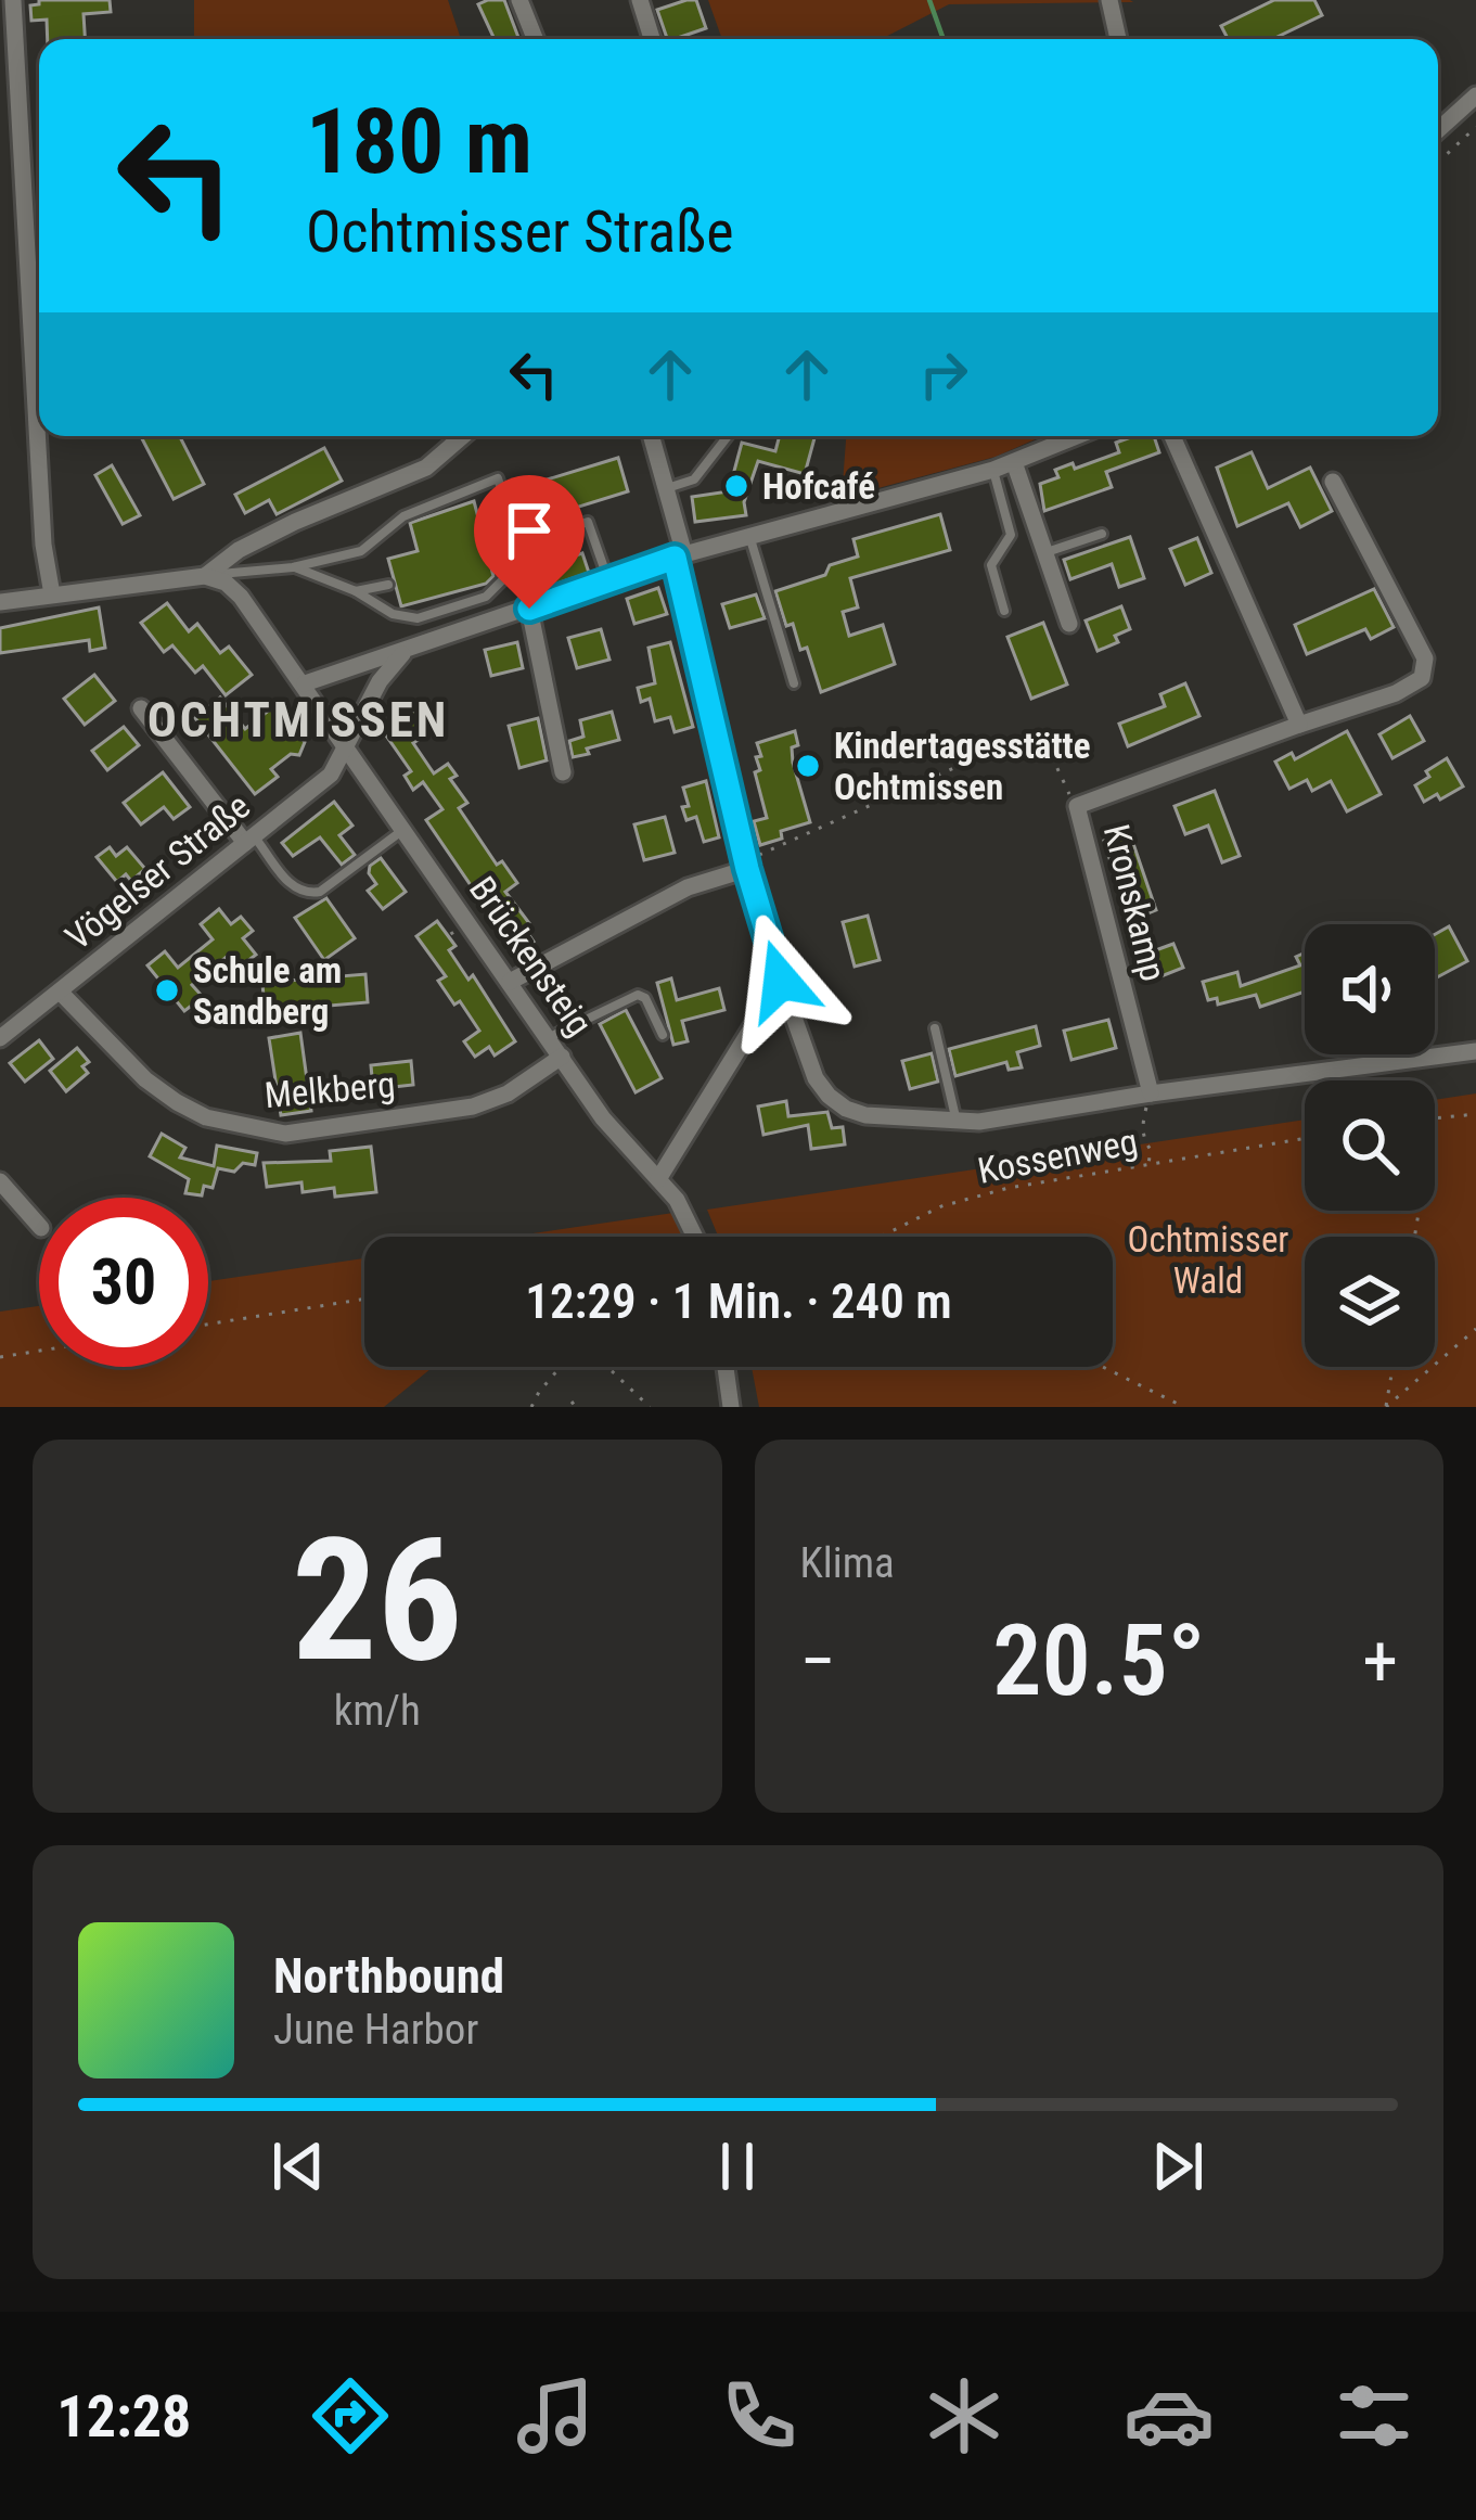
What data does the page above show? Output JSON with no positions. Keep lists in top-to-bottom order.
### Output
{
  "streets": {
    "street": [
      "Vögelser Straße",
      "Kronskamp",
      "Brückensteig",
      "Melkberg"
    ],
    "path": ["Kossenweg"]
  },
  "crossings": [
    ["Vögelser Straße", "Brückensteig"],
    ["Vögelser Straße", "Melkberg"],
    ["Brückensteig", "Melkberg"]
  ],
  "districts": ["OCHTMISSEN"],
  "parks": ["Ochtmisser Wald"],
  "places": ["Hofcafé", "Kindertagesstätte Ochtmissen", "Schule am Sandberg"],
  "page": {
    "turn": ["180 m", "Ochtmisser Straße"],
    "limit": "30",
    "trip": "12:29 · 1 Min. · 240 m",
    "tile": [
      ["26", "km/h"],
      "Klima"
    ],
    "heat": ["−", "20.5°", "+"],
    "song": ["Northbound", "June Harbor"],
    "tabs": "12:28"
  }
}
